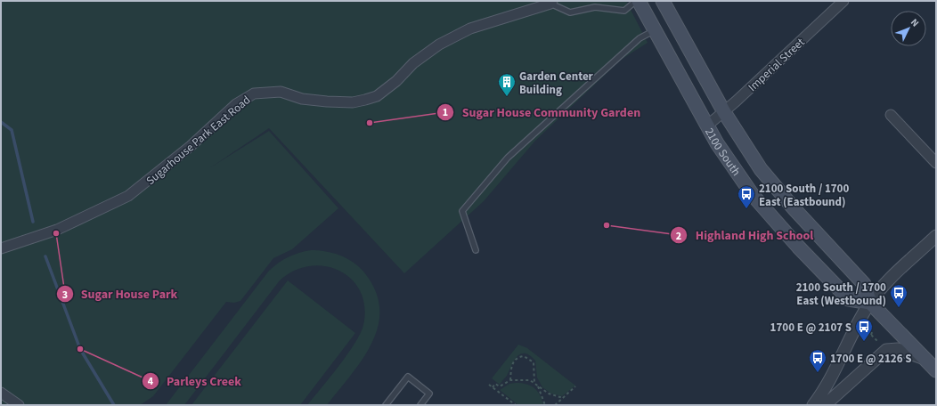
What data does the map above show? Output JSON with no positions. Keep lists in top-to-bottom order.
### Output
{
  "streets": {
    "main road": ["2100 South"],
    "street": ["Imperial Street", "Sugarhouse Park East Road"]
  },
  "crossings": [
    ["Imperial Street", "2100 South"]
  ],
  "places": {
    "building": ["Garden Center Building"],
    "other": [
      "Sugar House Community Garden",
      "Highland High School",
      "Sugar House Park",
      "Parleys Creek"
    ],
    "bus stop": [
      "2100 South / 1700 East (Eastbound)",
      "2100 South / 1700 East (Westbound)",
      "1700 E @ 2107 S",
      "1700 E @ 2126 S"
    ]
  },
  "north": "top right"
}
